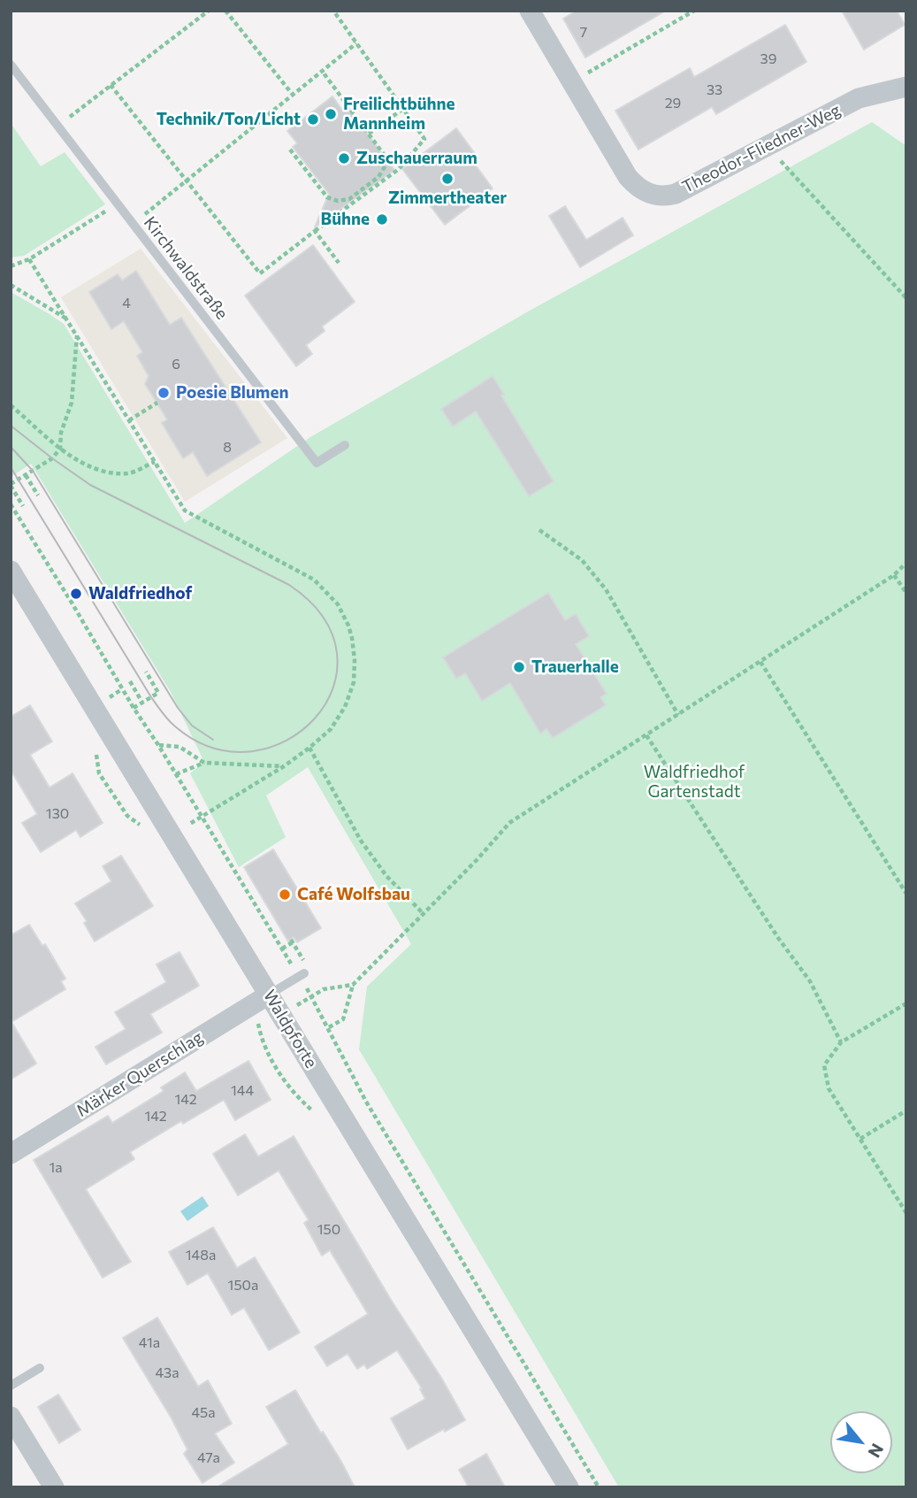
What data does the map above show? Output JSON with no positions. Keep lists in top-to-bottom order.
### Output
{
  "streets": {
    "street": ["Theodor-Fliedner-Weg", "Waldpforte", "Märker Querschlag"],
    "lane": ["Kirchwaldstraße"]
  },
  "crossings": [
    ["Waldpforte", "Märker Querschlag"]
  ],
  "parks": ["Waldfriedhof Gartenstadt"],
  "places": [
    "Freilichtbühne Mannheim",
    "Technik/Ton/Licht",
    "Zuschauerraum",
    "Zimmertheater",
    "Bühne",
    "Poesie Blumen",
    "Waldfriedhof",
    "Trauerhalle",
    "Café Wolfsbau"
  ],
  "house_numbers": [
    "7",
    "39",
    "33",
    "29",
    "4",
    "6",
    "8",
    "130",
    "144",
    "142",
    "142",
    "1a",
    "150",
    "148a",
    "150a",
    "41a",
    "43a",
    "45a",
    "47a"
  ],
  "north": "bottom right"
}
